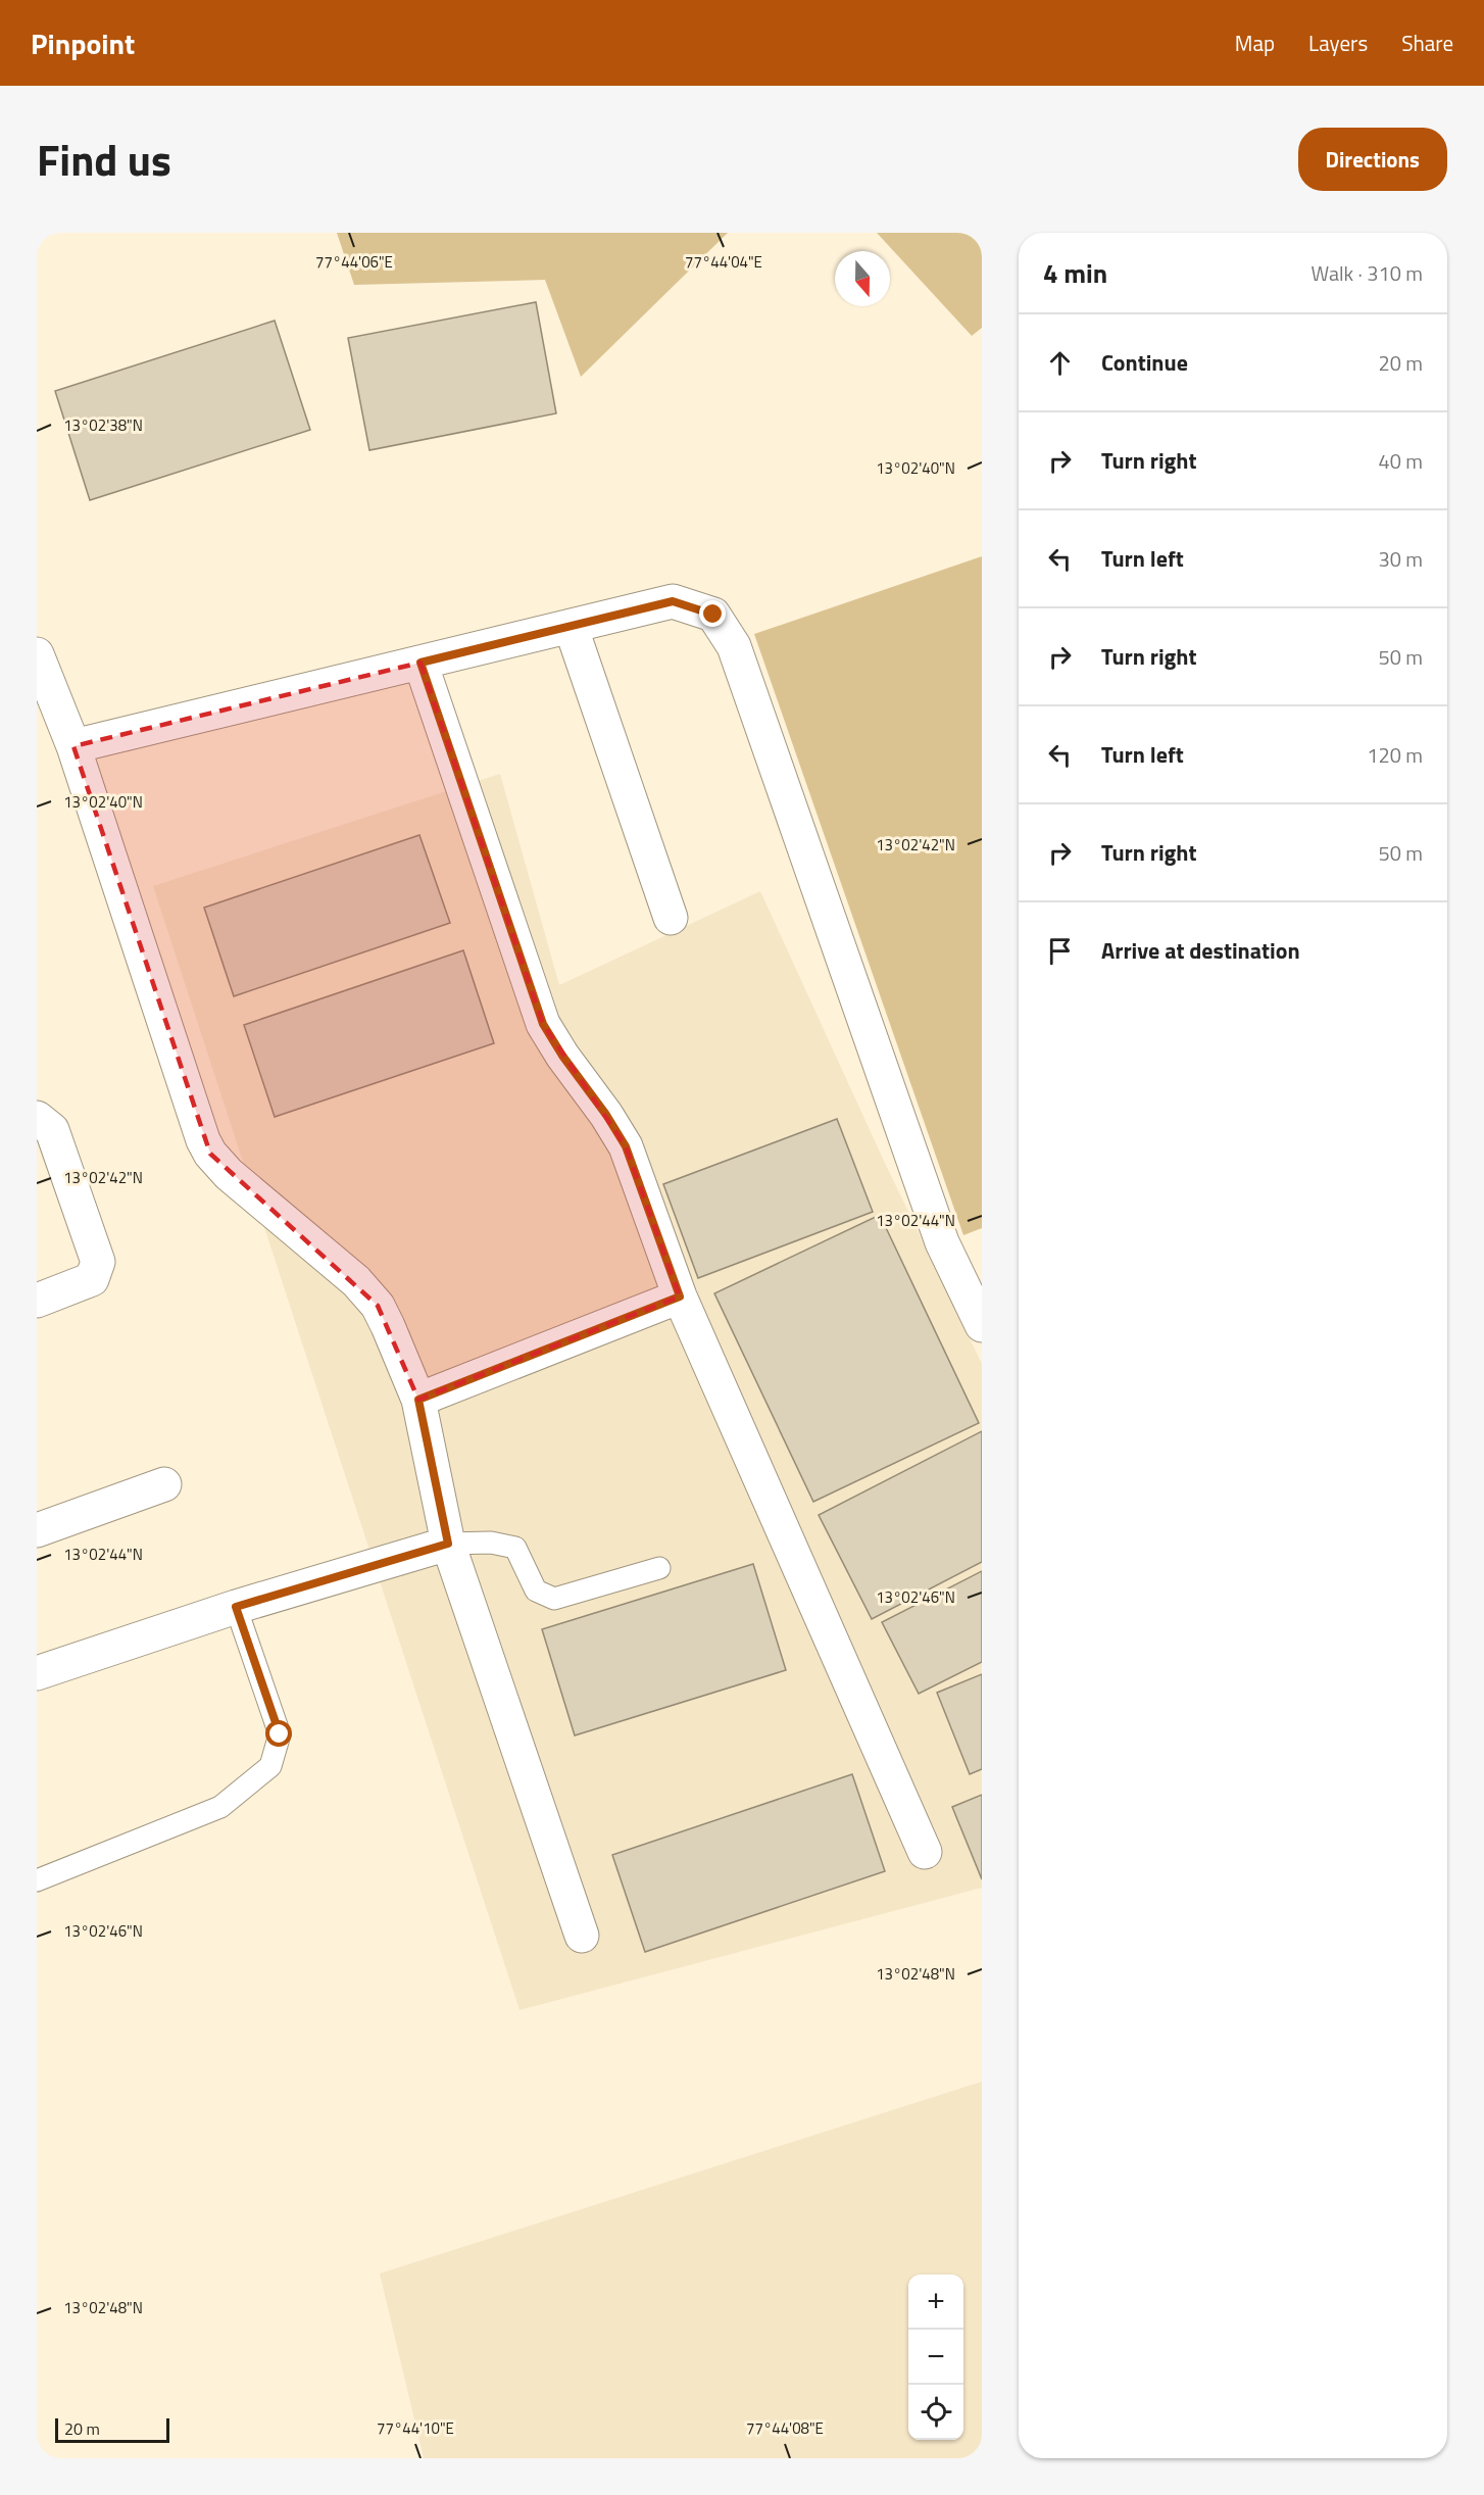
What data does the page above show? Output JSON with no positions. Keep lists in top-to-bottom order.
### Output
{
  "scale_bar": "20 m",
  "north": "bottom",
  "page": {
    "header": "Pinpoint",
    "nav": ["Map", "Layers", "Share"],
    "title": "Find us",
    "buttons": "Directions",
    "heading": ["4 min", "Walk · 310 m"],
    "list": [
      ["Continue", "20 m"],
      ["Turn right", "40 m"],
      ["Turn left", "30 m"],
      ["Turn right", "50 m"],
      ["Turn left", "120 m"],
      ["Turn right", "50 m"],
      "Arrive at destination"
    ],
    "map_buttons": ["+", "−"],
    "scale": "20 m"
  },
  "coordinates": [
    "77°44'06\"E",
    "77°44'04\"E",
    "13°02'38\"N",
    "13°02'40\"N",
    "13°02'42\"N",
    "13°02'44\"N",
    "13°02'46\"N",
    "13°02'48\"N",
    "77°44'10\"E",
    "77°44'08\"E"
  ]
}
